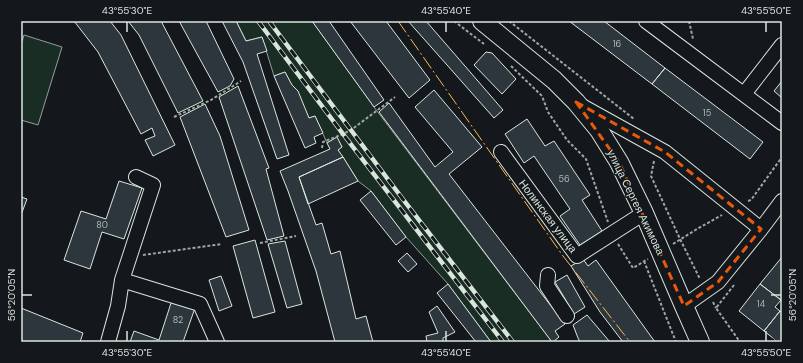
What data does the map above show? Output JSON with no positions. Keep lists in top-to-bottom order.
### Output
{
  "streets": {
    "main road": ["улица Сергея Акимова"],
    "street": ["Нолинская улица"]
  },
  "crossings": [
    ["улица Сергея Акимова", "Нолинская улица"]
  ],
  "house_numbers": [
    "16",
    "15",
    "56",
    "80",
    "14",
    "82"
  ],
  "coordinates": [
    "43°55'30\"E",
    "43°55'40\"E",
    "43°55'50\"E",
    "56°20'05\"N"
  ]
}
